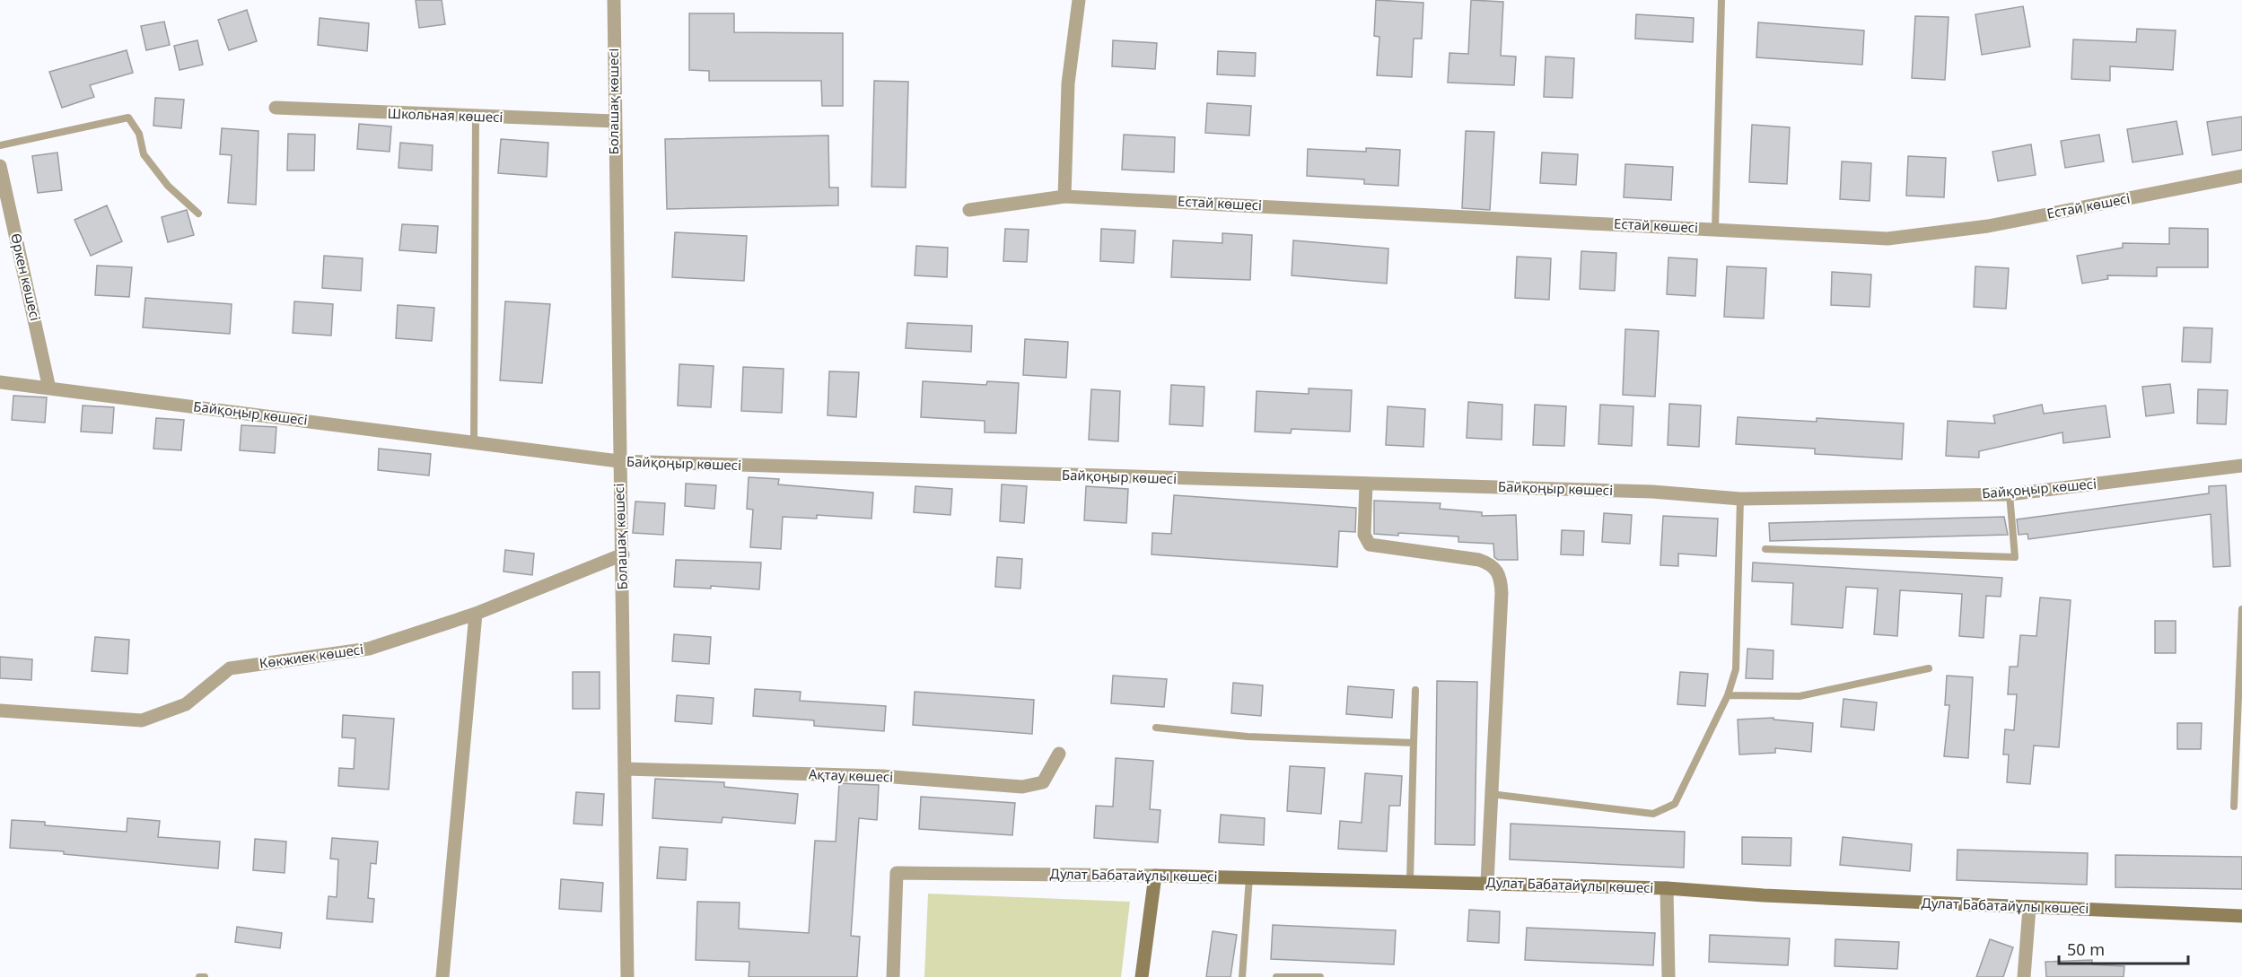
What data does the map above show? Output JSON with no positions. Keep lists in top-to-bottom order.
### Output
{
  "streets": {
    "street": [
      "Болашақ көшесі",
      "Школьная көшесі",
      "Естай көшесі",
      "Өркен көшесі",
      "Байқоңыр көшесі",
      "Көкжиек көшесі",
      "Ақтау көшесі",
      "Дулат Бабатайұлы көшесі"
    ]
  },
  "crossings": [
    ["Болашақ көшесі", "Школьная көшесі"],
    ["Болашақ көшесі", "Байқоңыр көшесі"],
    ["Болашақ көшесі", "Көкжиек көшесі"],
    ["Болашақ көшесі", "Ақтау көшесі"],
    ["Өркен көшесі", "Байқоңыр көшесі"]
  ],
  "scale_bar": "50 m"
}
